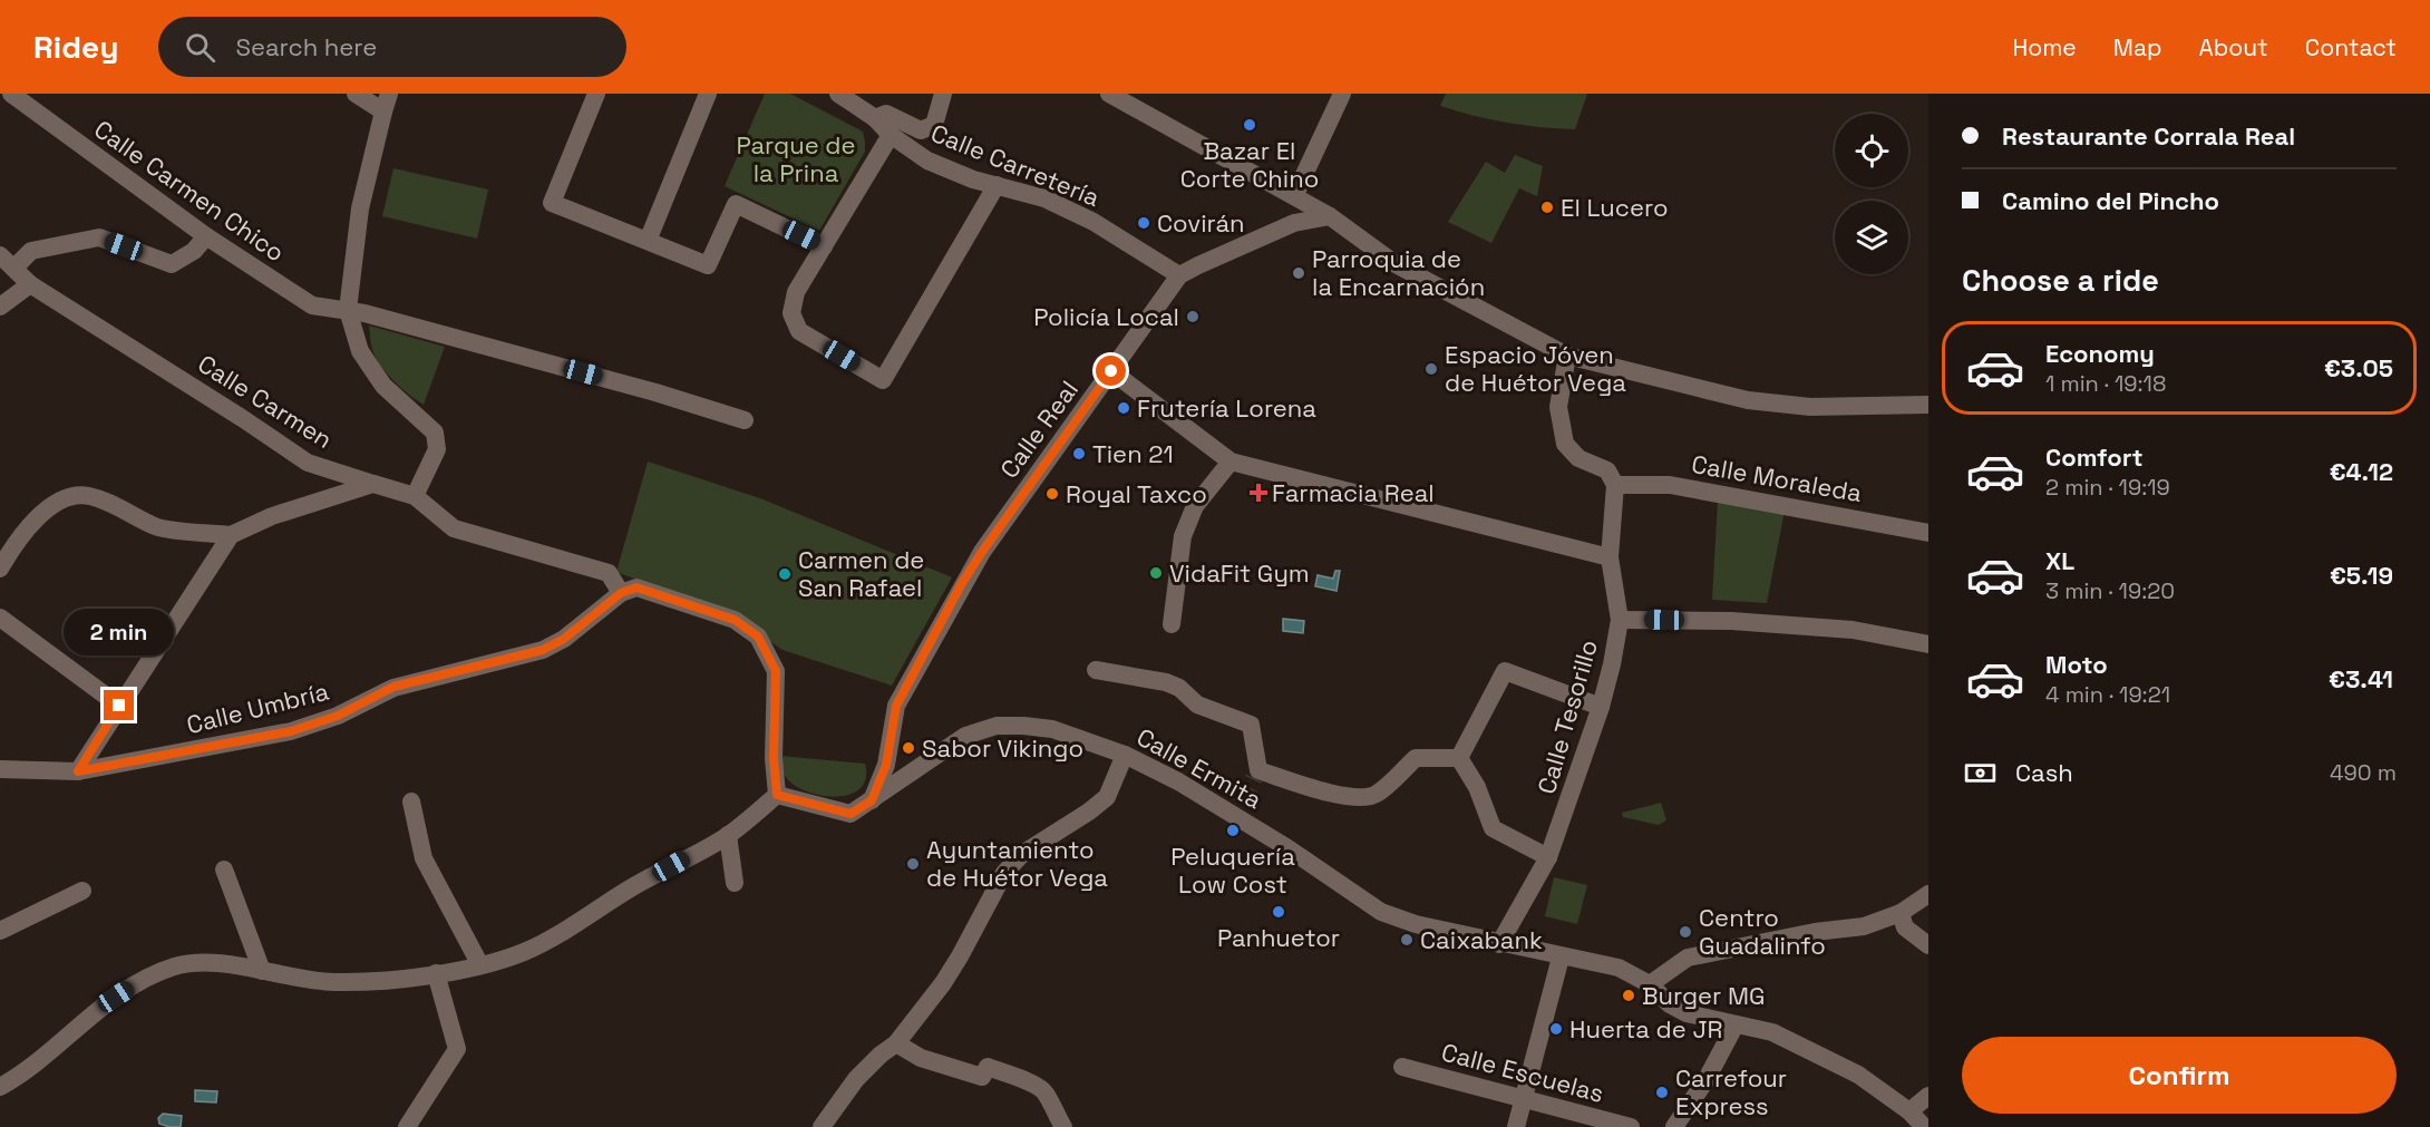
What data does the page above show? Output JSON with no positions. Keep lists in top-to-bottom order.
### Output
{
  "streets": {
    "street": [
      "Calle Carretería",
      "Calle Carmen Chico",
      "Calle Carmen",
      "Calle Real",
      "Calle Moraleda",
      "Calle Umbría",
      "Calle Tesorillo",
      "Calle Ermita",
      "Calle Escuelas"
    ]
  },
  "crossings": [
    ["Calle Carretería", "Calle Real"],
    ["Calle Carmen", "Calle Umbría"],
    ["Calle Real", "Calle Ermita"],
    ["Calle Moraleda", "Calle Tesorillo"],
    ["Calle Tesorillo", "Calle Ermita"]
  ],
  "parks": ["Parque de la Prina"],
  "places": {
    "other": [
      "Bazar El Corte Chino",
      "El Lucero",
      "Covirán",
      "Parroquia de la Encarnación",
      "Policía Local",
      "Espacio Jóven de Huétor Vega",
      "Frutería Lorena",
      "Tien 21",
      "Royal Taxco",
      "VidaFit Gym",
      "Carmen de San Rafael",
      "Sabor Vikingo",
      "Peluquería Low Cost",
      "Ayuntamiento de Huétor Vega",
      "Panhuetor",
      "Centro Guadalinfo",
      "Caixabank",
      "Burger MG",
      "Huerta de JR",
      "Carrefour Express"
    ],
    "health": ["Farmacia Real"]
  },
  "page": {
    "header": "Ridey",
    "search": "Search here",
    "nav": [
      "Home",
      "Map",
      "About",
      "Contact"
    ],
    "banner": ["Restaurante Corrala Real", "Camino del Pincho"],
    "heading": "Choose a ride",
    "list": [
      {
        "name": "Economy",
        "note": "1 min · 19:18",
        "value": "€3.05"
      },
      {
        "name": "Comfort",
        "note": "2 min · 19:19",
        "value": "€4.12"
      },
      {
        "name": "XL",
        "note": "3 min · 19:20",
        "value": "€5.19"
      },
      {
        "name": "Moto",
        "note": "4 min · 19:21",
        "value": "€3.41"
      }
    ],
    "bubble": "2 min",
    "pay": ["Cash", "490 m"],
    "buttons": "Confirm"
  }
}
